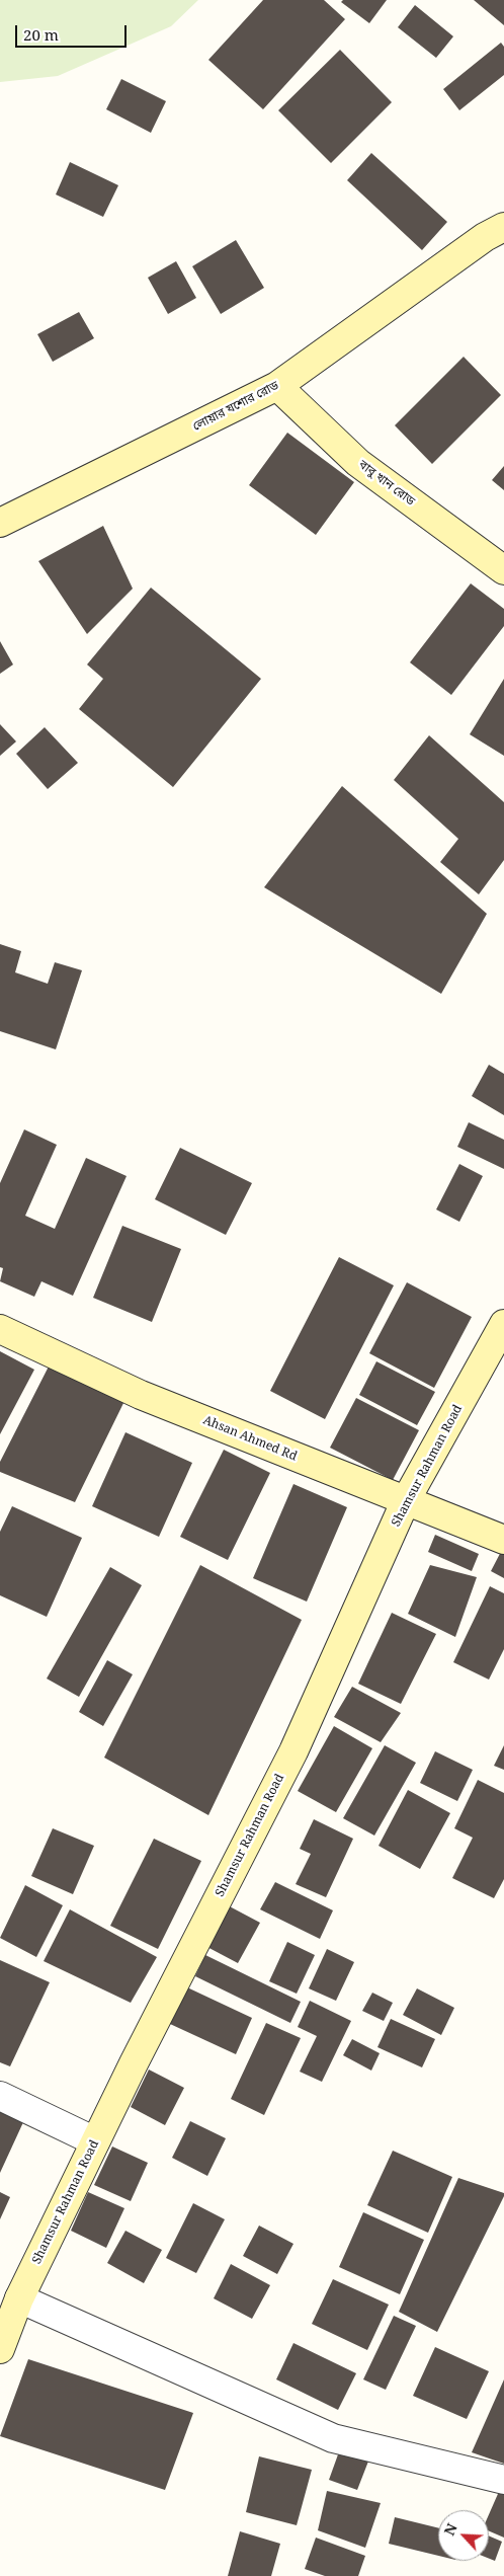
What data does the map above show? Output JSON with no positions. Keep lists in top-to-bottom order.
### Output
{
  "streets": {
    "street": [
      "লোয়ার যশোর রোড",
      "বাবু খান রোড",
      "Ahsan Ahmed Rd",
      "Shamsur Rahman Road"
    ]
  },
  "crossings": [
    ["লোয়ার যশোর রোড", "বাবু খান রোড"],
    ["Ahsan Ahmed Rd", "Shamsur Rahman Road"]
  ],
  "scale_bar": "20 m",
  "north": "top left"
}
